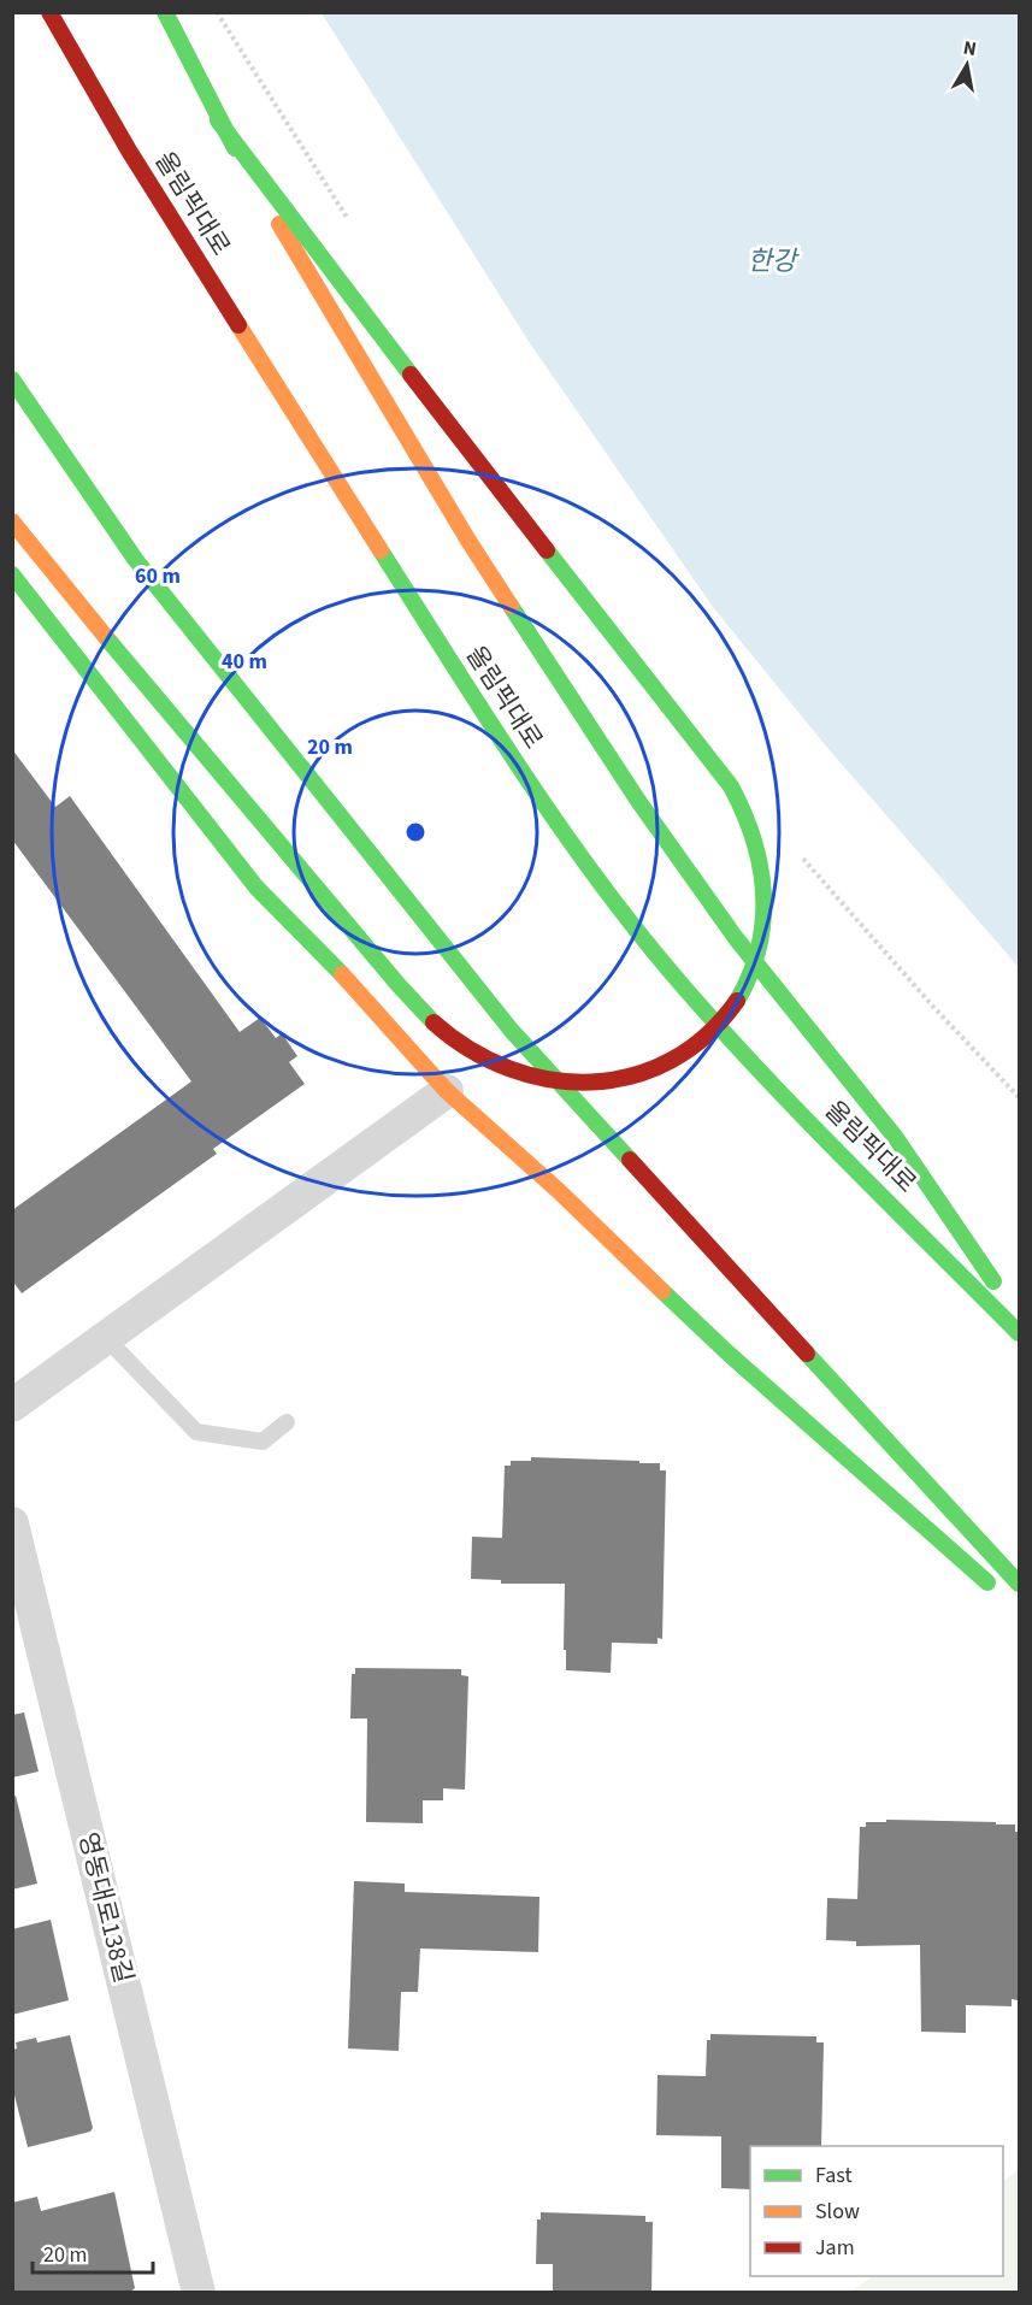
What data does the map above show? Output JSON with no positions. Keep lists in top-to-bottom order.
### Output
{
  "streets": {
    "highway": ["올림픽대로"],
    "street": ["영동대로138길"]
  },
  "water": ["한강"],
  "legend": ["Fast", "Slow", "Jam"],
  "scale_bar": "20 m",
  "north": "top",
  "rings": ["60 m", "40 m", "20 m"]
}
